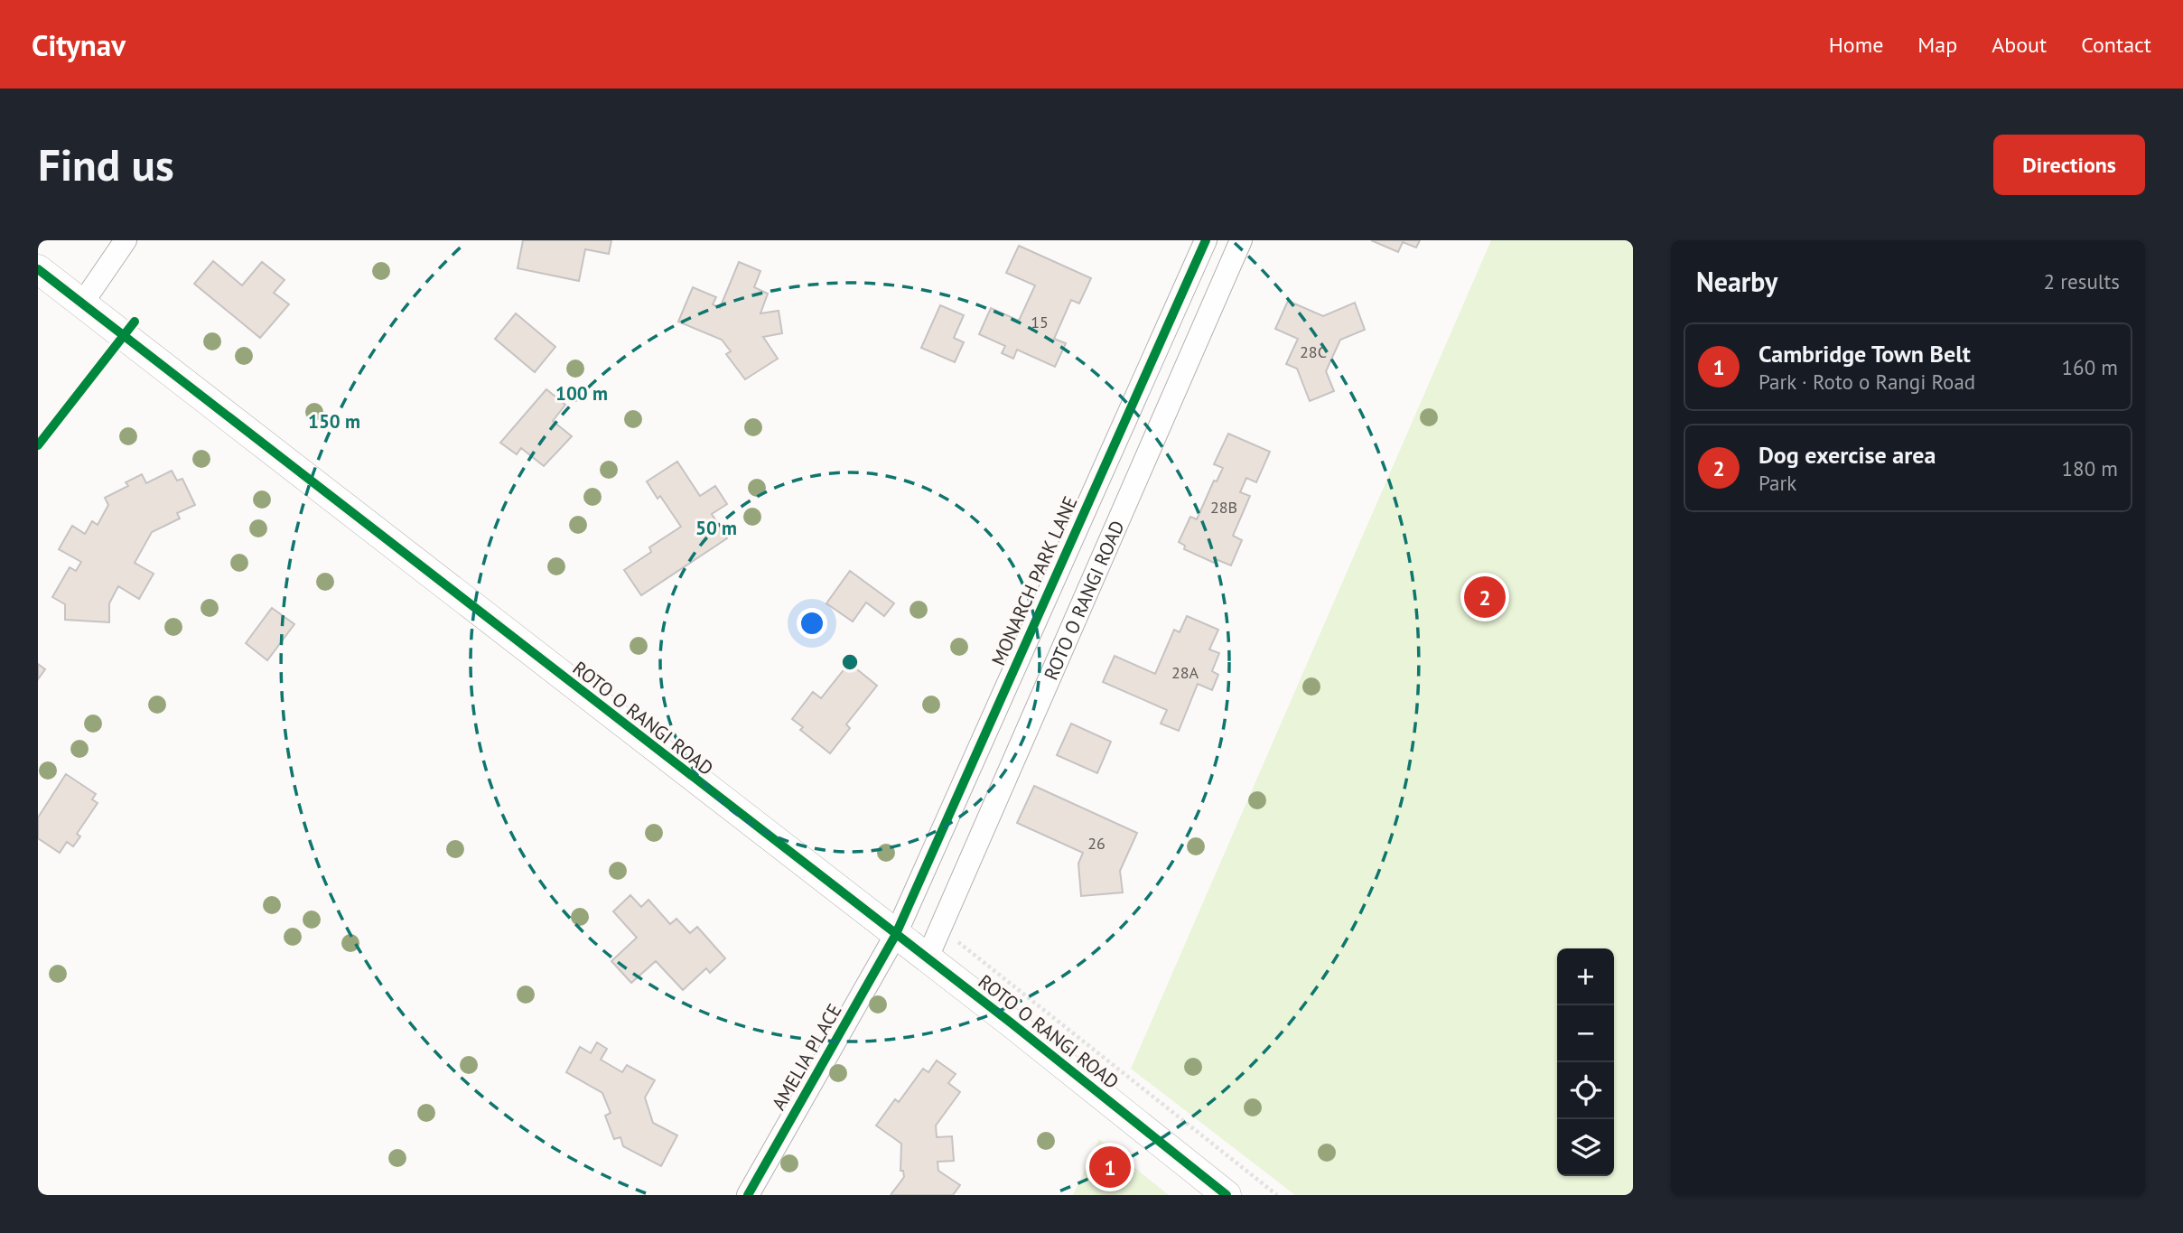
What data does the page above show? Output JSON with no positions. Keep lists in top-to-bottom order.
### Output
{
  "streets": {
    "street": ["MONARCH PARK LANE", "ROTO O RANGI ROAD", "AMELIA PLACE"]
  },
  "crossings": [
    ["MONARCH PARK LANE", "ROTO O RANGI ROAD"],
    ["MONARCH PARK LANE", "AMELIA PLACE"],
    ["ROTO O RANGI ROAD", "AMELIA PLACE"]
  ],
  "house_numbers": [
    "15",
    "28C",
    "28B",
    "28A",
    "26"
  ],
  "page": {
    "header": "Citynav",
    "nav": [
      "Home",
      "Map",
      "About",
      "Contact"
    ],
    "buttons": "Directions",
    "title": "Find us",
    "heading": ["Nearby", "2 results"],
    "list": [
      {
        "mark": "1",
        "name": "Cambridge Town Belt",
        "note": "Park · Roto o Rangi Road",
        "value": "160 m"
      },
      {
        "mark": "2",
        "name": "Dog exercise area",
        "note": "Park",
        "value": "180 m"
      }
    ],
    "pins": ["2", "1"],
    "map_buttons": ["+", "−"]
  },
  "rings": ["100 m", "150 m", "50 m"]
}
